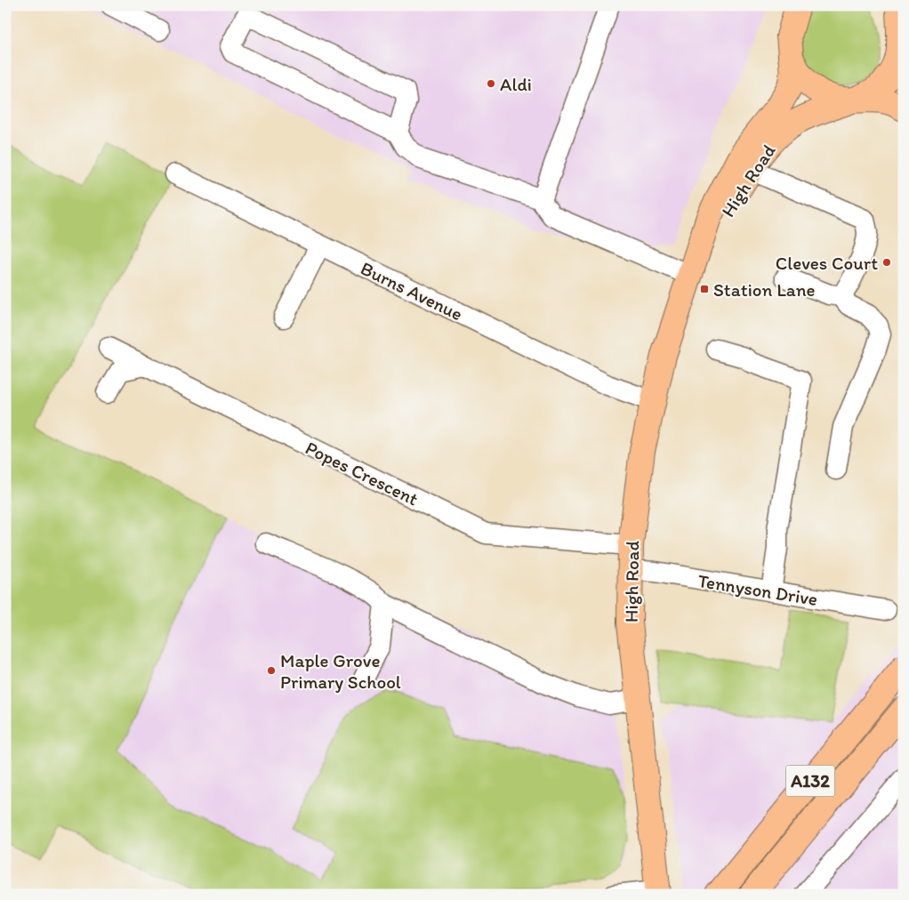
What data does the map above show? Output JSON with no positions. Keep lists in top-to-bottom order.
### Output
{
  "streets": {
    "main road": ["High Road", "A132"],
    "street": ["Burns Avenue", "Popes Crescent", "Tennyson Drive"]
  },
  "crossings": [
    ["High Road", "Burns Avenue"],
    ["High Road", "Popes Crescent"],
    ["High Road", "Tennyson Drive"]
  ],
  "places": {
    "other": ["Aldi", "Cleves Court", "Maple Grove Primary School"],
    "transit": ["Station Lane"]
  }
}
